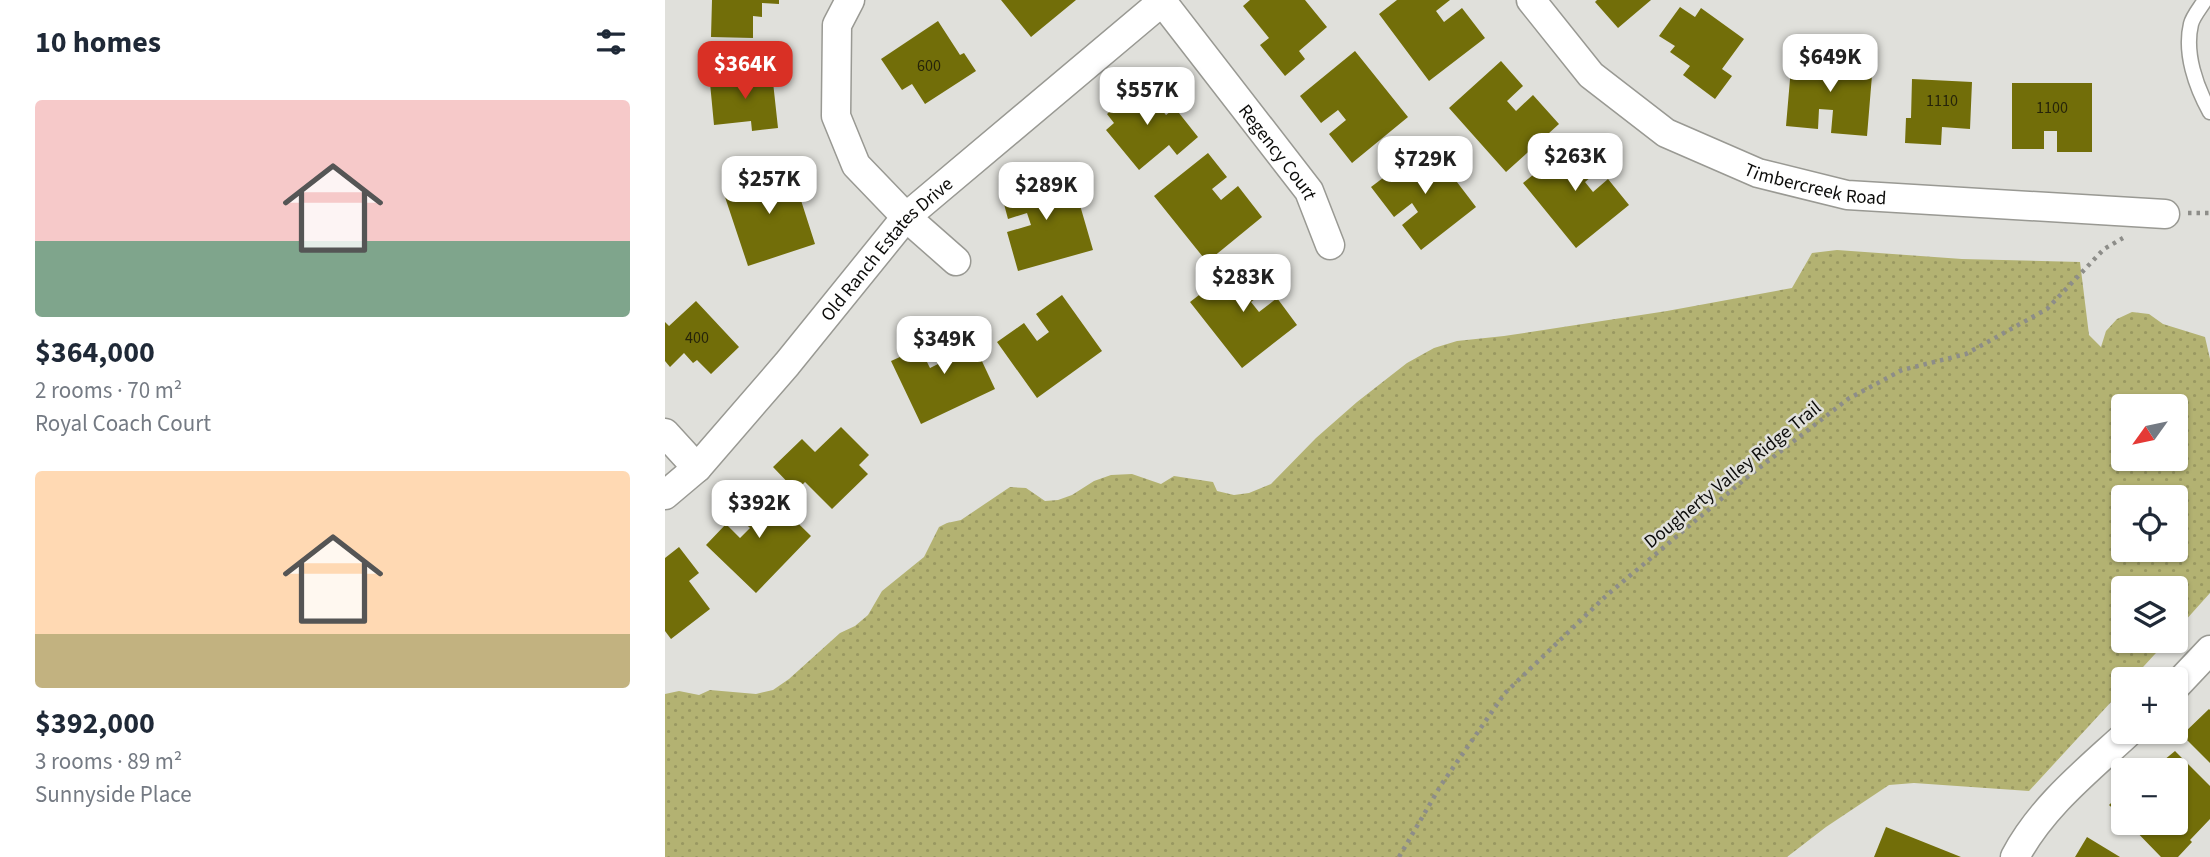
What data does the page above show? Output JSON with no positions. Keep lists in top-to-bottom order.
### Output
{
  "streets": {
    "street": ["Regency Court", "Timbercreek Road", "Old Ranch Estates Drive"],
    "path": ["Dougherty Valley Ridge Trail"]
  },
  "crossings": [
    ["Regency Court", "Old Ranch Estates Drive"]
  ],
  "house_numbers": [
    "600",
    "1110",
    "1100",
    "400"
  ],
  "north": "bottom left",
  "page": {
    "heading": "10 homes",
    "price": [
      "$649K",
      "$364K",
      "$557K",
      "$263K",
      "$729K",
      "$257K",
      "$289K",
      "$283K",
      "$349K",
      "$392K"
    ],
    "list": [
      {
        "name": "$364,000",
        "note": "2 rooms · 70 m² · Royal Coach Court"
      },
      {
        "name": "$392,000",
        "note": "3 rooms · 89 m² · Sunnyside Place"
      }
    ],
    "map_buttons": ["+", "−"]
  }
}
